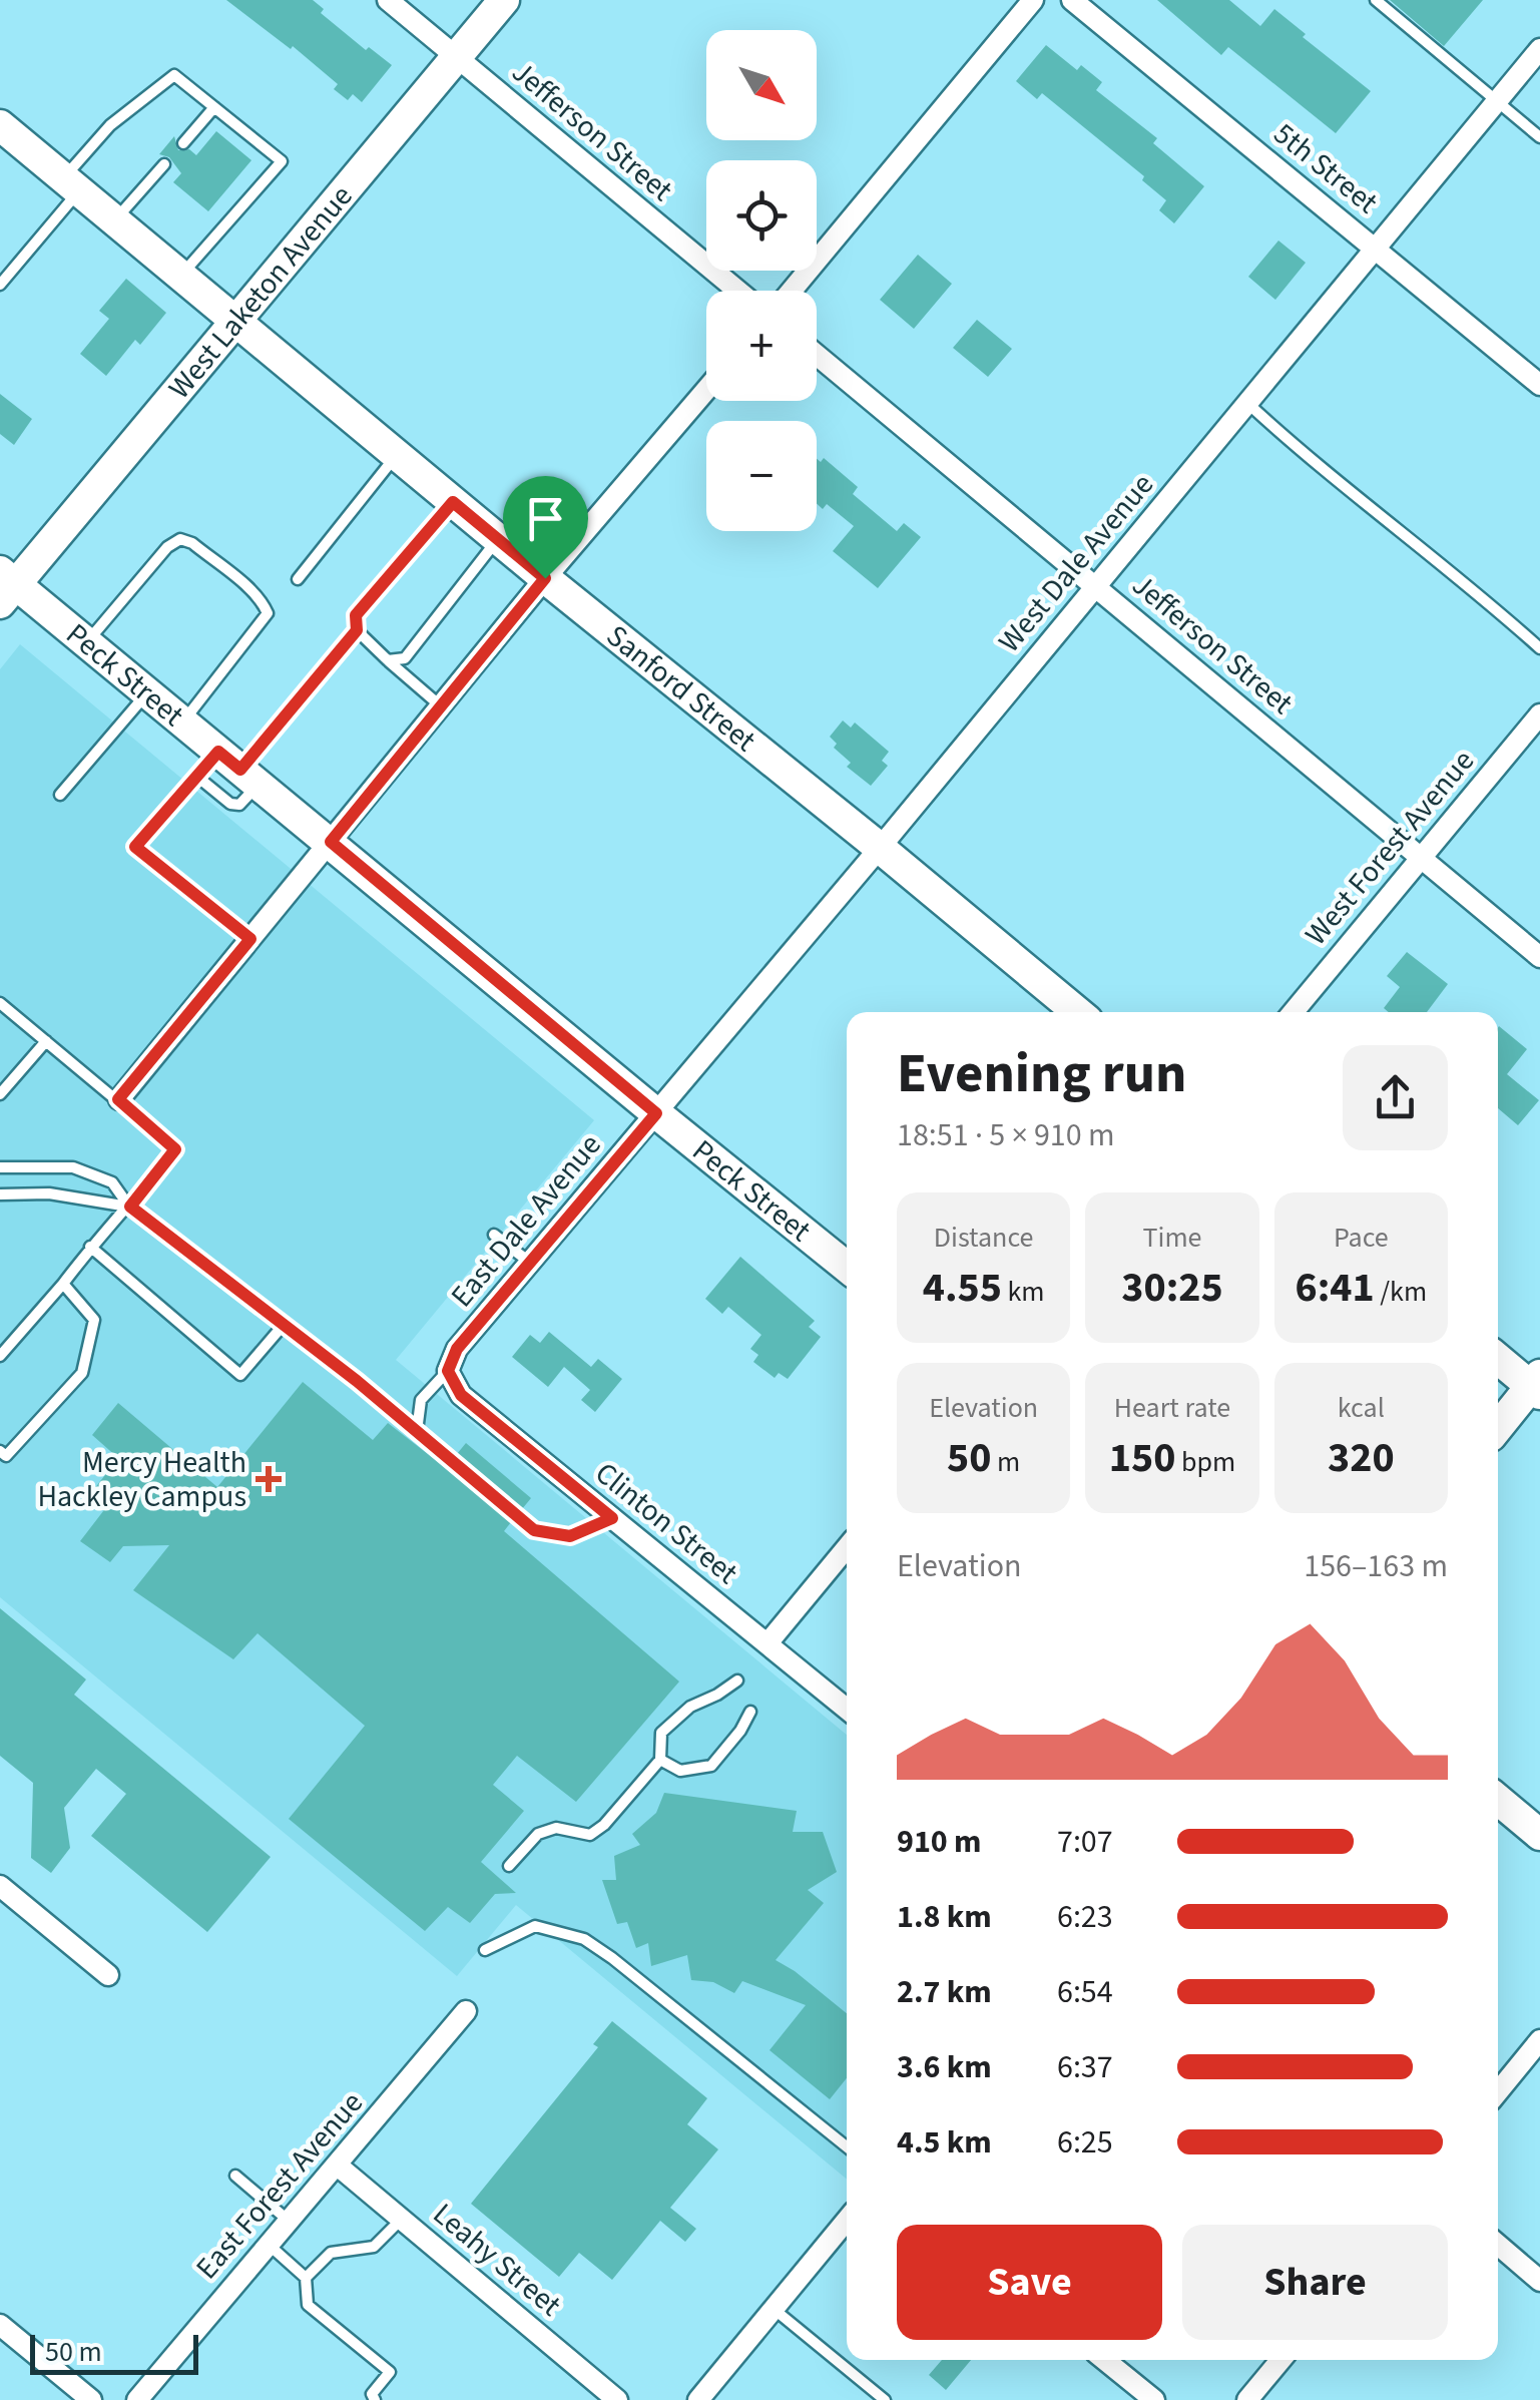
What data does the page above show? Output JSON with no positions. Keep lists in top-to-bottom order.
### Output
{
  "streets": {
    "street": [
      "Jefferson Street",
      "5th Street",
      "West Laketon Avenue",
      "West Dale Avenue",
      "Peck Street",
      "Sanford Street",
      "West Forest Avenue",
      "East Dale Avenue",
      "Clinton Street",
      "East Forest Avenue",
      "Leahy Street"
    ]
  },
  "crossings": [
    ["Jefferson Street", "West Laketon Avenue"],
    ["Jefferson Street", "West Dale Avenue"],
    ["Jefferson Street", "West Forest Avenue"],
    ["5th Street", "West Dale Avenue"],
    ["West Laketon Avenue", "Peck Street"],
    ["West Laketon Avenue", "Sanford Street"],
    ["West Dale Avenue", "Peck Street"],
    ["West Dale Avenue", "Sanford Street"],
    ["West Dale Avenue", "East Dale Avenue"],
    ["Peck Street", "East Dale Avenue"],
    ["East Dale Avenue", "Clinton Street"],
    ["East Forest Avenue", "Leahy Street"]
  ],
  "places": {
    "health": ["Mercy Health Hackley Campus"]
  },
  "scale_bar": "50 m",
  "north": "bottom right",
  "page": {
    "map_buttons": ["+", "−"],
    "heading": ["Evening run", "18:51 · 5 × 910 m"],
    "stats": [
      ["Distance", "4.55 km"],
      ["Time", "30:25"],
      ["Pace", "6:41 /km"],
      ["Elevation", "50 m"],
      ["Heart rate", "150 bpm"],
      ["kcal", "320"]
    ],
    "chart": ["Elevation", "156–163 m"],
    "list": [
      {
        "name": "910 m",
        "note": "7:07"
      },
      {
        "name": "1.8 km",
        "note": "6:23"
      },
      {
        "name": "2.7 km",
        "note": "6:54"
      },
      {
        "name": "3.6 km",
        "note": "6:37"
      },
      {
        "name": "4.5 km",
        "note": "6:25"
      }
    ],
    "buttons": ["Save", "Share"],
    "scale": "50 m"
  }
}
